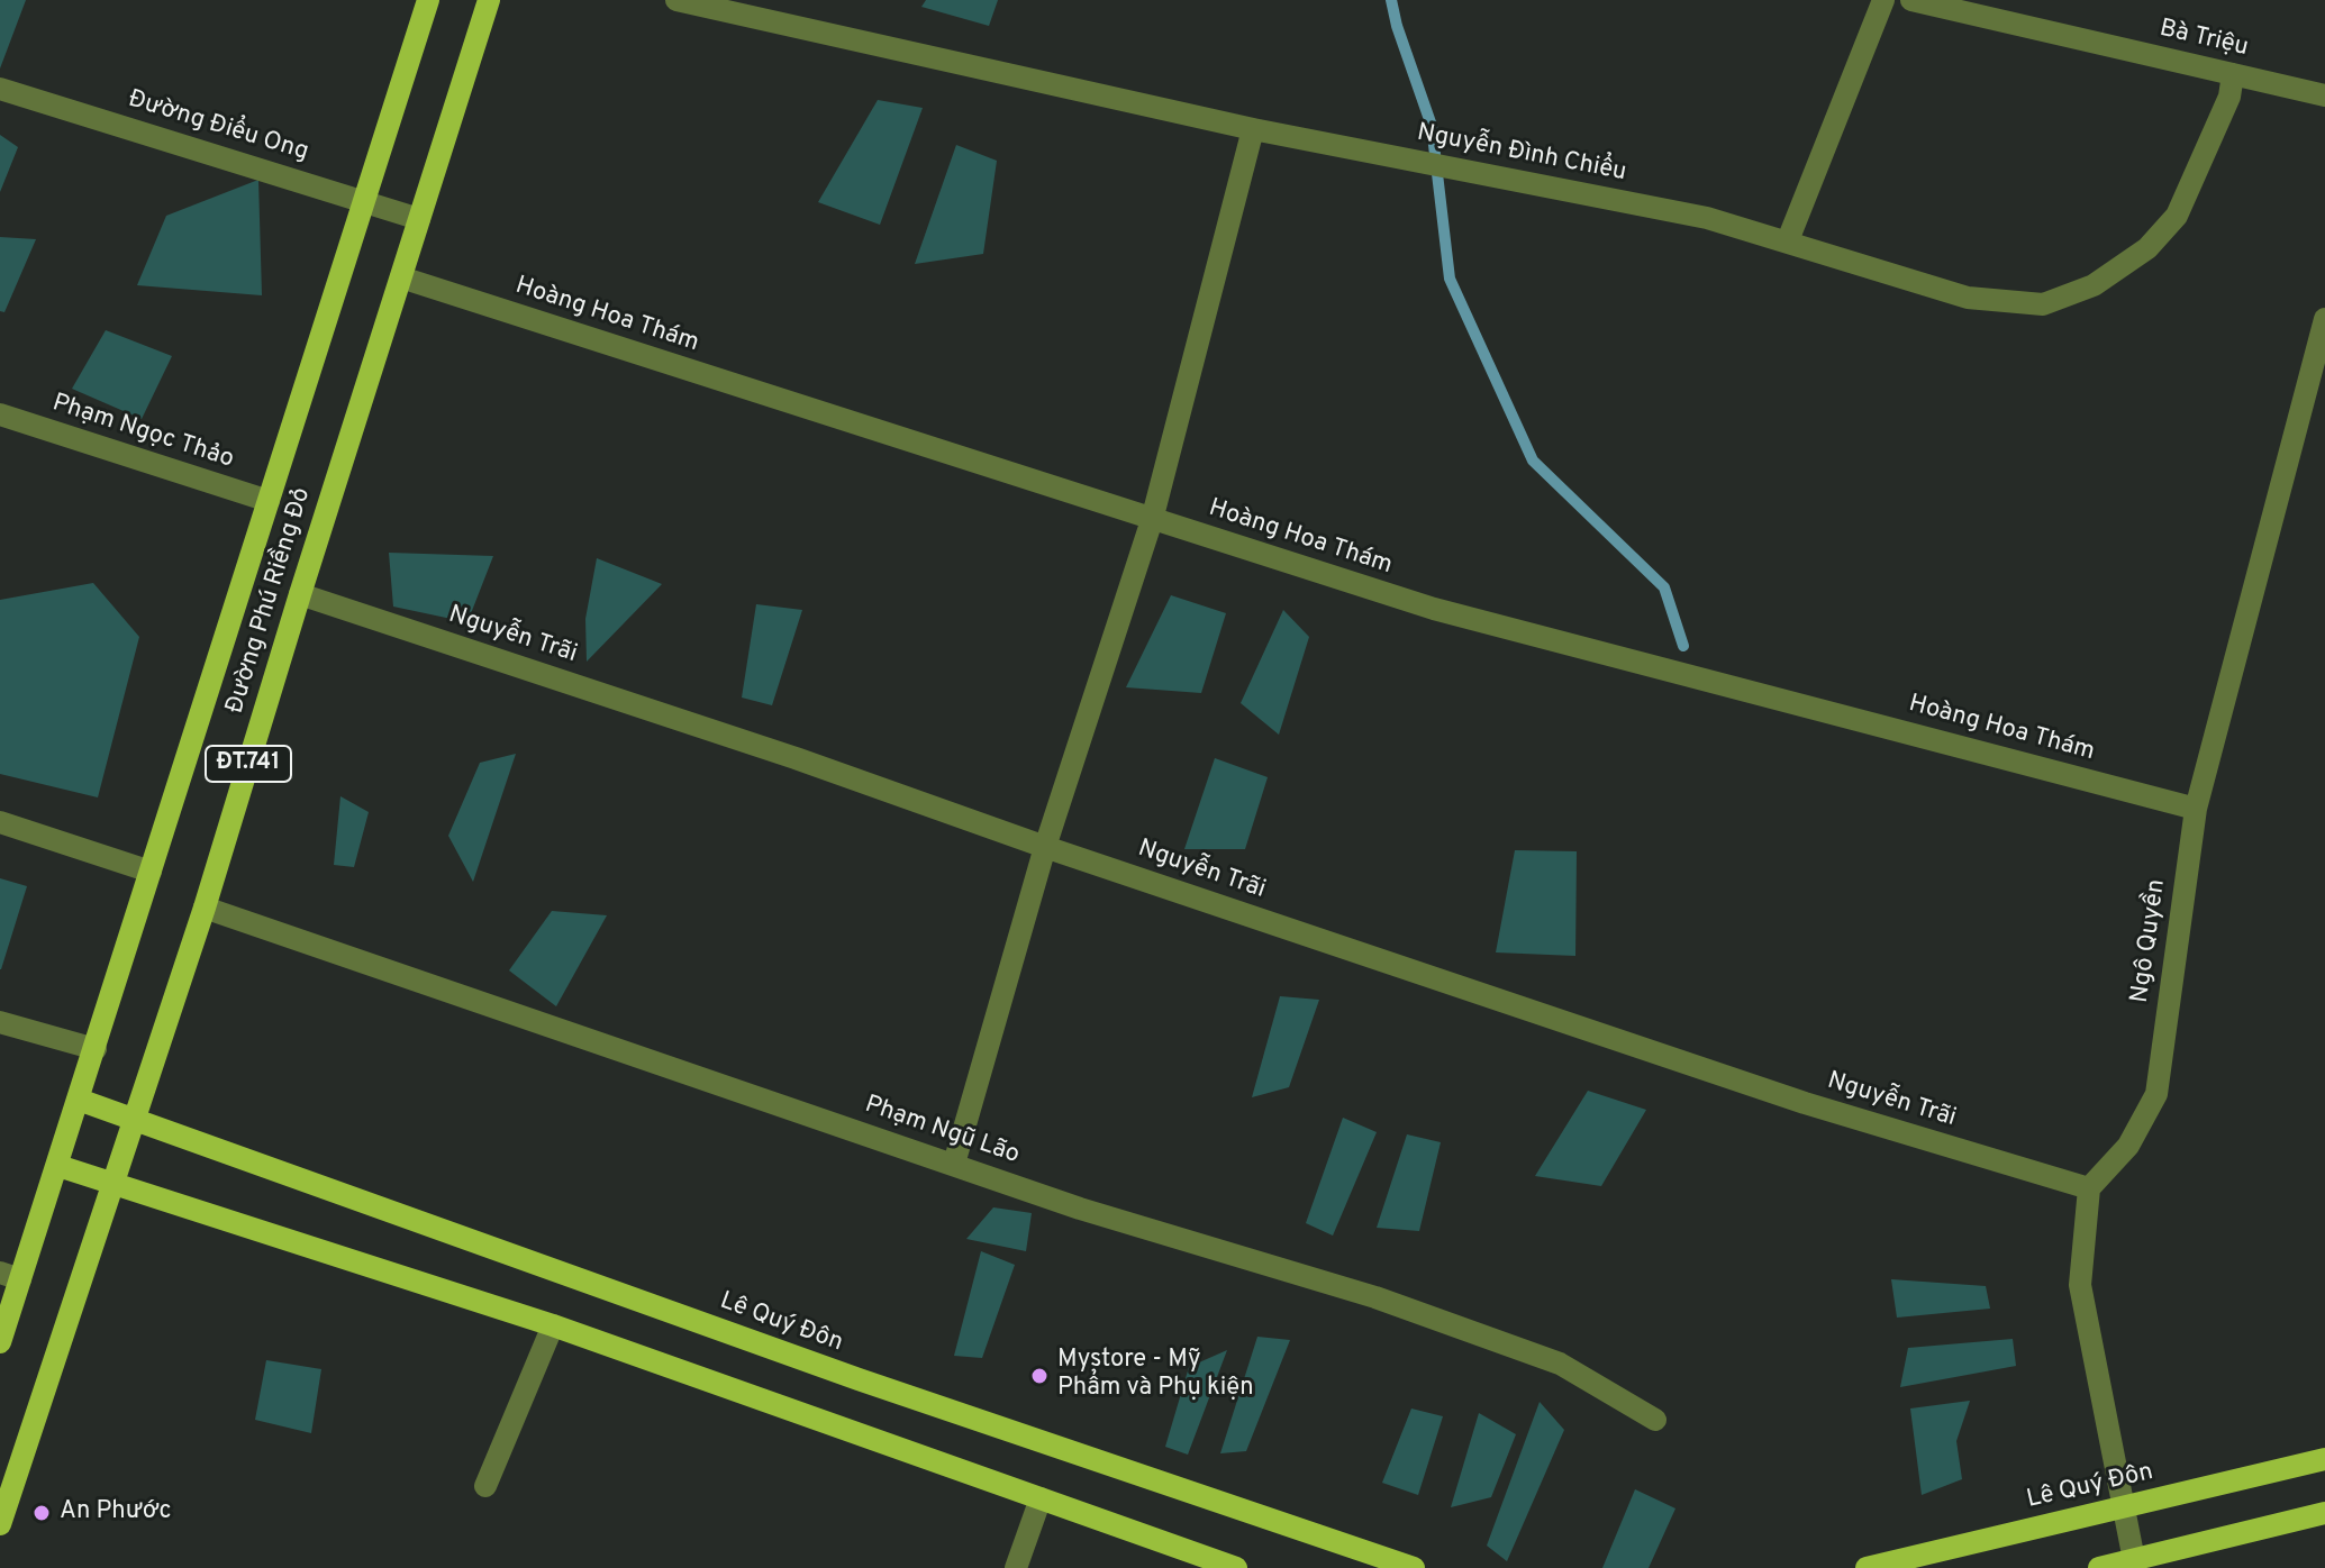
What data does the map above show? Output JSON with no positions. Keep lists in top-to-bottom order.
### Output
{
  "streets": {
    "main road": ["Đường Phú Riềng Đỏ", "ĐT.741", "Lê Quý Đôn"],
    "street": [
      "Bà Triệu",
      "Đường Điểu Ong",
      "Nguyễn Đình Chiểu",
      "Hoàng Hoa Thám",
      "Phạm Ngọc Thảo",
      "Nguyễn Trãi",
      "Ngô Quyền",
      "Phạm Ngũ Lão"
    ]
  },
  "crossings": [
    ["Bà Triệu", "Nguyễn Đình Chiểu"],
    ["Đường Điểu Ong", "Đường Phú Riềng Đỏ"],
    ["Hoàng Hoa Thám", "Đường Phú Riềng Đỏ"],
    ["Hoàng Hoa Thám", "Ngô Quyền"],
    ["Phạm Ngọc Thảo", "Đường Phú Riềng Đỏ"],
    ["Đường Phú Riềng Đỏ", "Nguyễn Trãi"],
    ["Đường Phú Riềng Đỏ", "Phạm Ngũ Lão"],
    ["Đường Phú Riềng Đỏ", "Lê Quý Đôn"],
    ["Nguyễn Trãi", "Ngô Quyền"]
  ],
  "places": ["Mystore - Mỹ Phẩm và Phụ kiện", "An Phước"]
}
